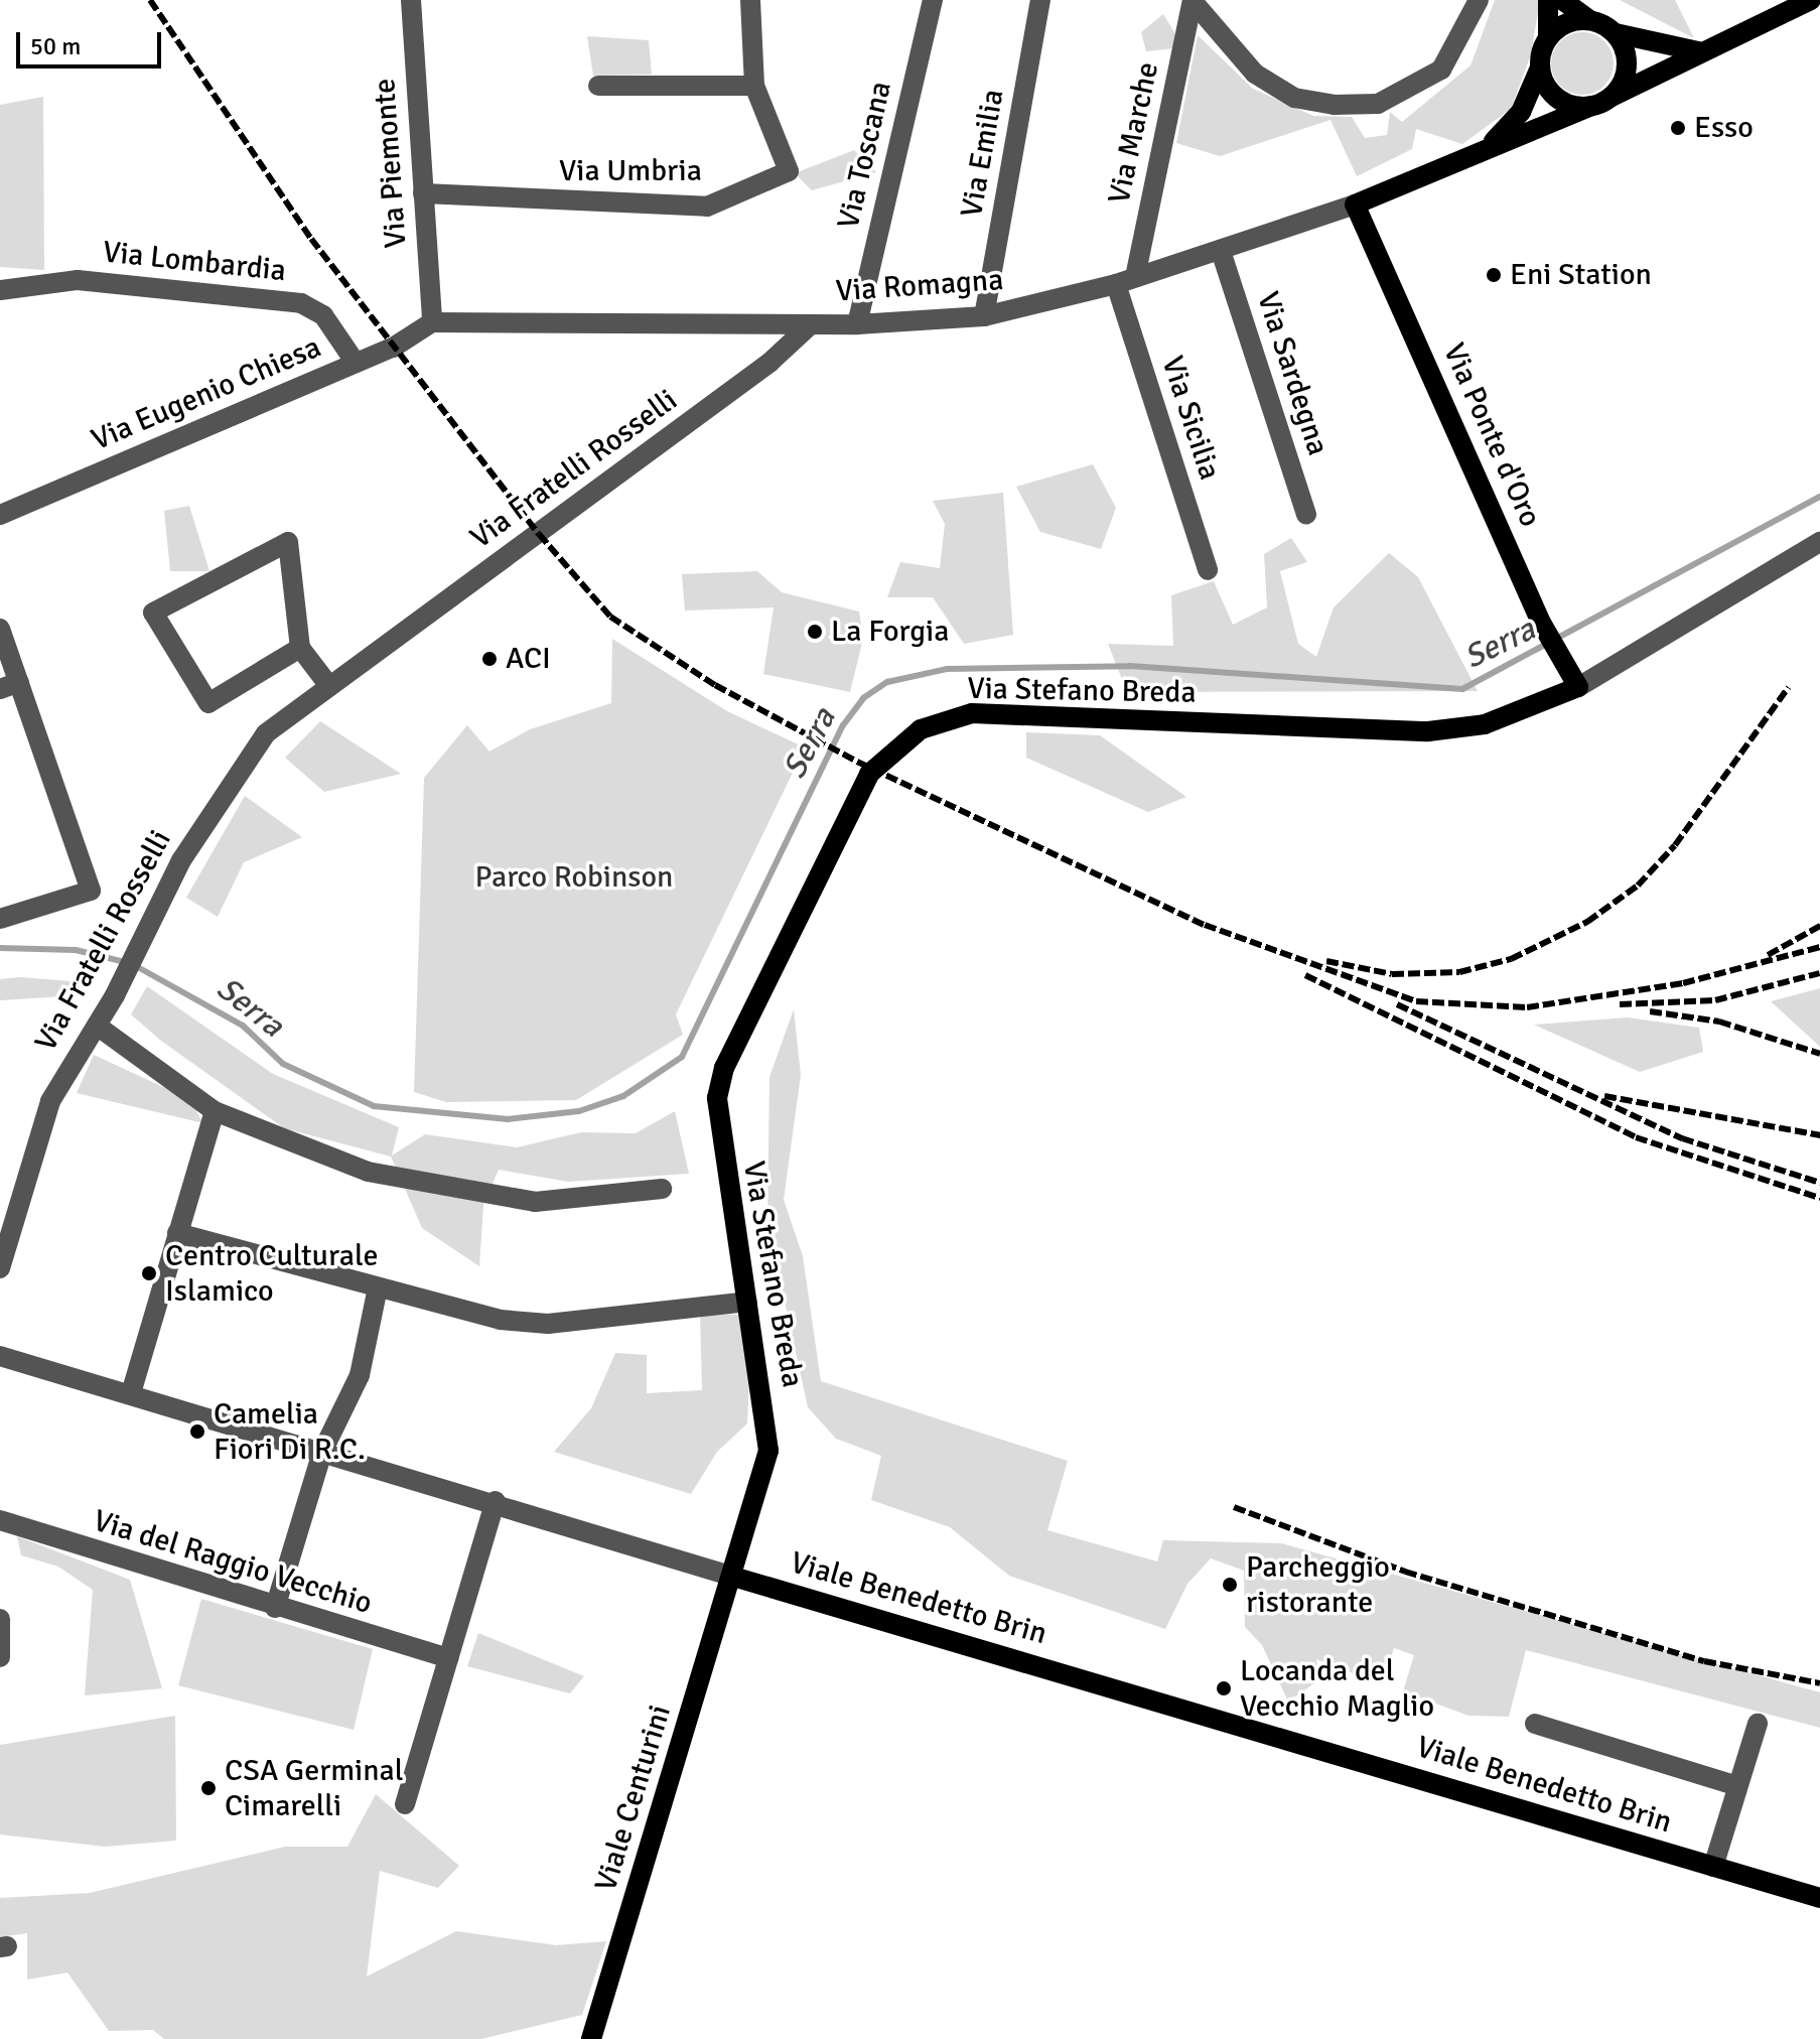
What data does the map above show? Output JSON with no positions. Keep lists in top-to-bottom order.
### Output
{
  "streets": {
    "main road": [
      "Via Romagna",
      "Via Ponte d'Oro",
      "Via Stefano Breda",
      "Viale Benedetto Brin",
      "Viale Centurini"
    ],
    "street": [
      "Via Marche",
      "Via Emilia",
      "Via Toscana",
      "Via Piemonte",
      "Via Umbria",
      "Via Lombardia",
      "Via Sardegna",
      "Via Eugenio Chiesa",
      "Via Sicilia",
      "Via Fratelli Rosselli",
      "Via del Raggio Vecchio"
    ]
  },
  "crossings": [
    ["Via Marche", "Via Romagna"],
    ["Via Marche", "Via Sicilia"],
    ["Via Emilia", "Via Romagna"],
    ["Via Toscana", "Via Romagna"],
    ["Via Piemonte", "Via Umbria"],
    ["Via Piemonte", "Via Romagna"],
    ["Via Piemonte", "Via Eugenio Chiesa"],
    ["Via Lombardia", "Via Eugenio Chiesa"],
    ["Via Romagna", "Via Sardegna"],
    ["Via Romagna", "Via Eugenio Chiesa"],
    ["Via Romagna", "Via Sicilia"],
    ["Via Romagna", "Via Ponte d'Oro"],
    ["Via Romagna", "Via Fratelli Rosselli"],
    ["Via Ponte d'Oro", "Via Stefano Breda"],
    ["Via Stefano Breda", "Viale Benedetto Brin"],
    ["Via Stefano Breda", "Viale Centurini"],
    ["Viale Benedetto Brin", "Viale Centurini"]
  ],
  "water": ["Serra"],
  "parks": ["Parco Robinson"],
  "places": [
    "Esso",
    "Eni Station",
    "La Forgia",
    "ACI",
    "Centro Culturale Islamico",
    "Camelia Fiori Di R.C.",
    "Parcheggio ristorante",
    "Locanda del Vecchio Maglio",
    "CSA Germinal Cimarelli"
  ],
  "scale_bar": "50 m"
}
